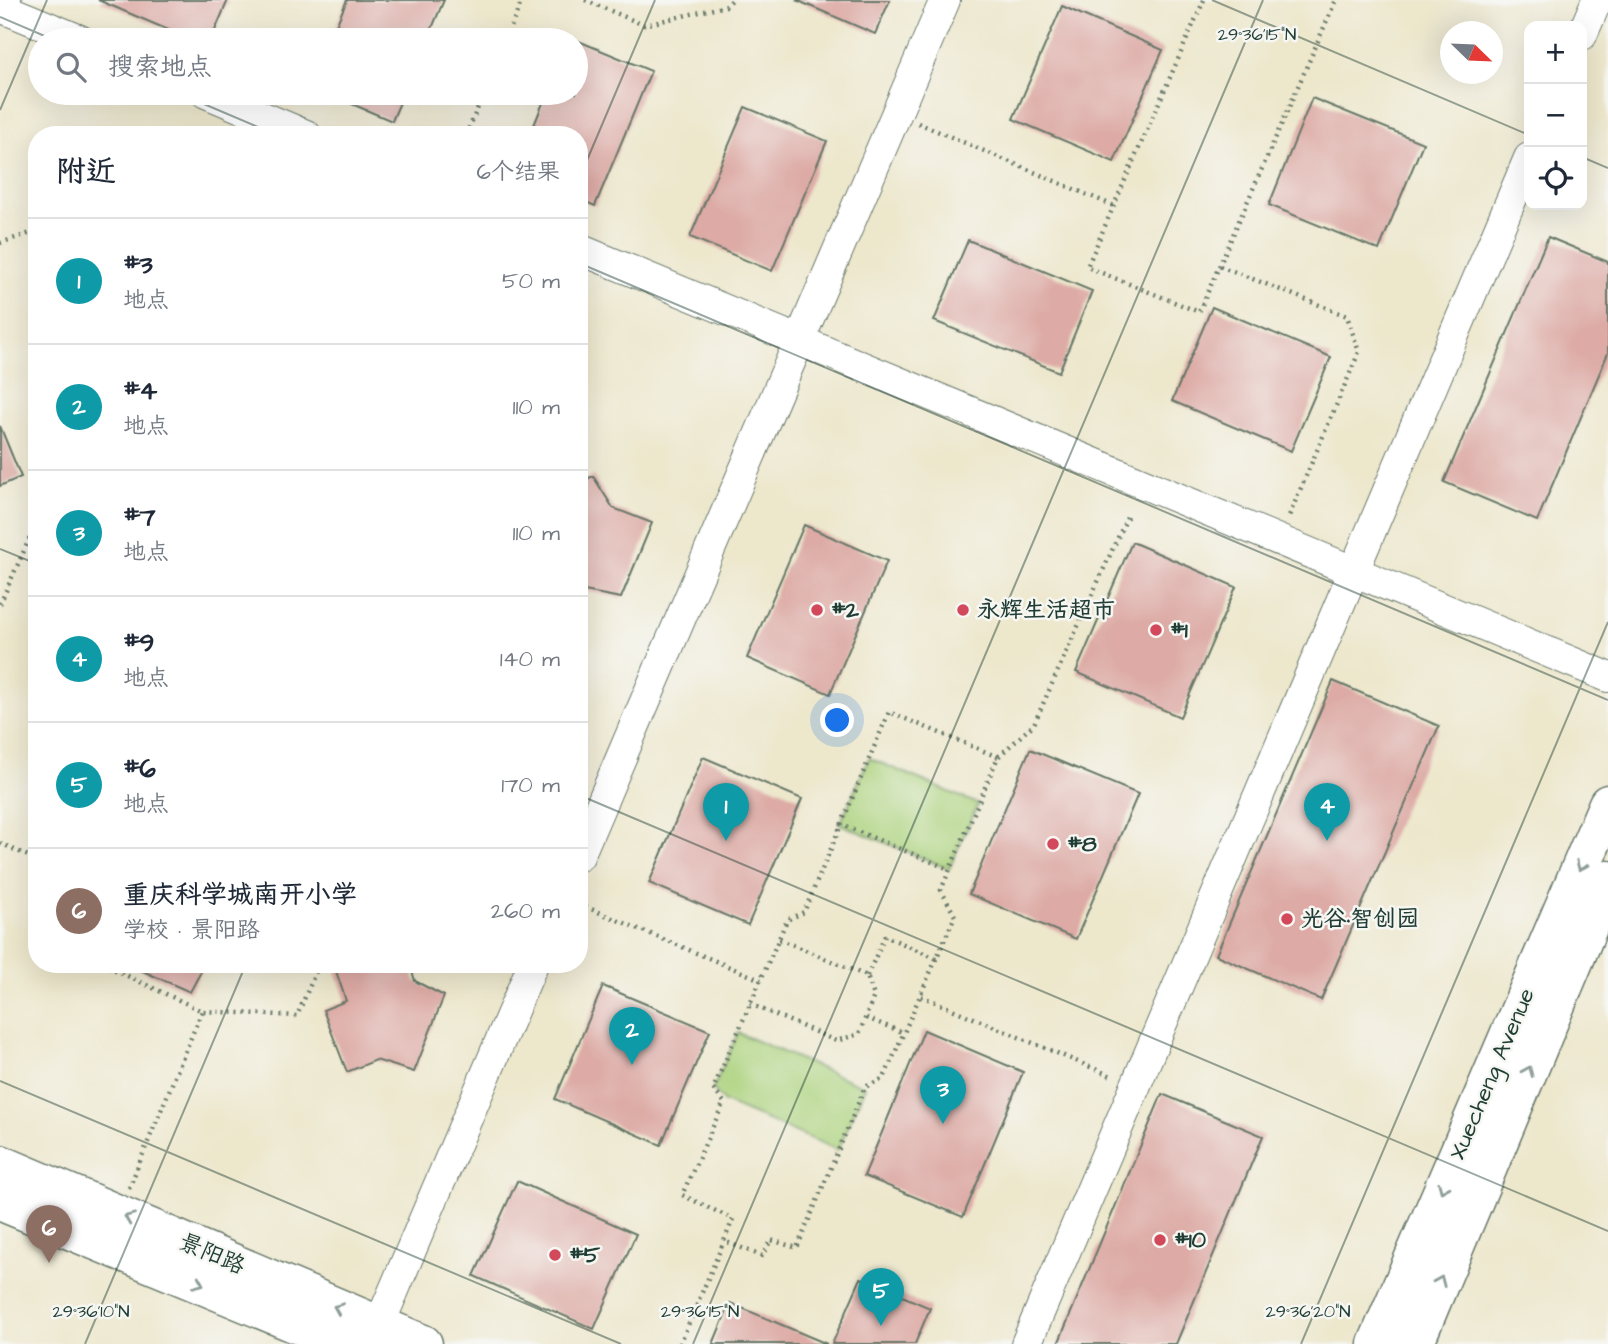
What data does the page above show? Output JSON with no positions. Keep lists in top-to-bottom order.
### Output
{
  "streets": {
    "main road": ["Xuecheng Avenue", "景阳路"]
  },
  "places": [
    "#2",
    "永辉生活超市",
    "#1",
    "#8",
    "光谷·智创园",
    "#10",
    "#5"
  ],
  "north": "bottom right",
  "page": {
    "map_buttons": ["+", "−"],
    "search": "搜索地点",
    "heading": ["附近", "6个结果"],
    "list": [
      {
        "mark": "1",
        "name": "#3",
        "note": "地点",
        "value": "50 m"
      },
      {
        "mark": "2",
        "name": "#4",
        "note": "地点",
        "value": "110 m"
      },
      {
        "mark": "3",
        "name": "#7",
        "note": "地点",
        "value": "110 m"
      },
      {
        "mark": "4",
        "name": "#9",
        "note": "地点",
        "value": "140 m"
      },
      {
        "mark": "5",
        "name": "#6",
        "note": "地点",
        "value": "170 m"
      },
      {
        "mark": "6",
        "name": "重庆科学城南开小学",
        "note": "学校 · 景阳路",
        "value": "260 m"
      }
    ],
    "pins": [
      "1",
      "4",
      "2",
      "3",
      "6",
      "5"
    ]
  },
  "coordinates": ["29°36'15\"N", "29°36'10\"N", "29°36'20\"N"]
}
